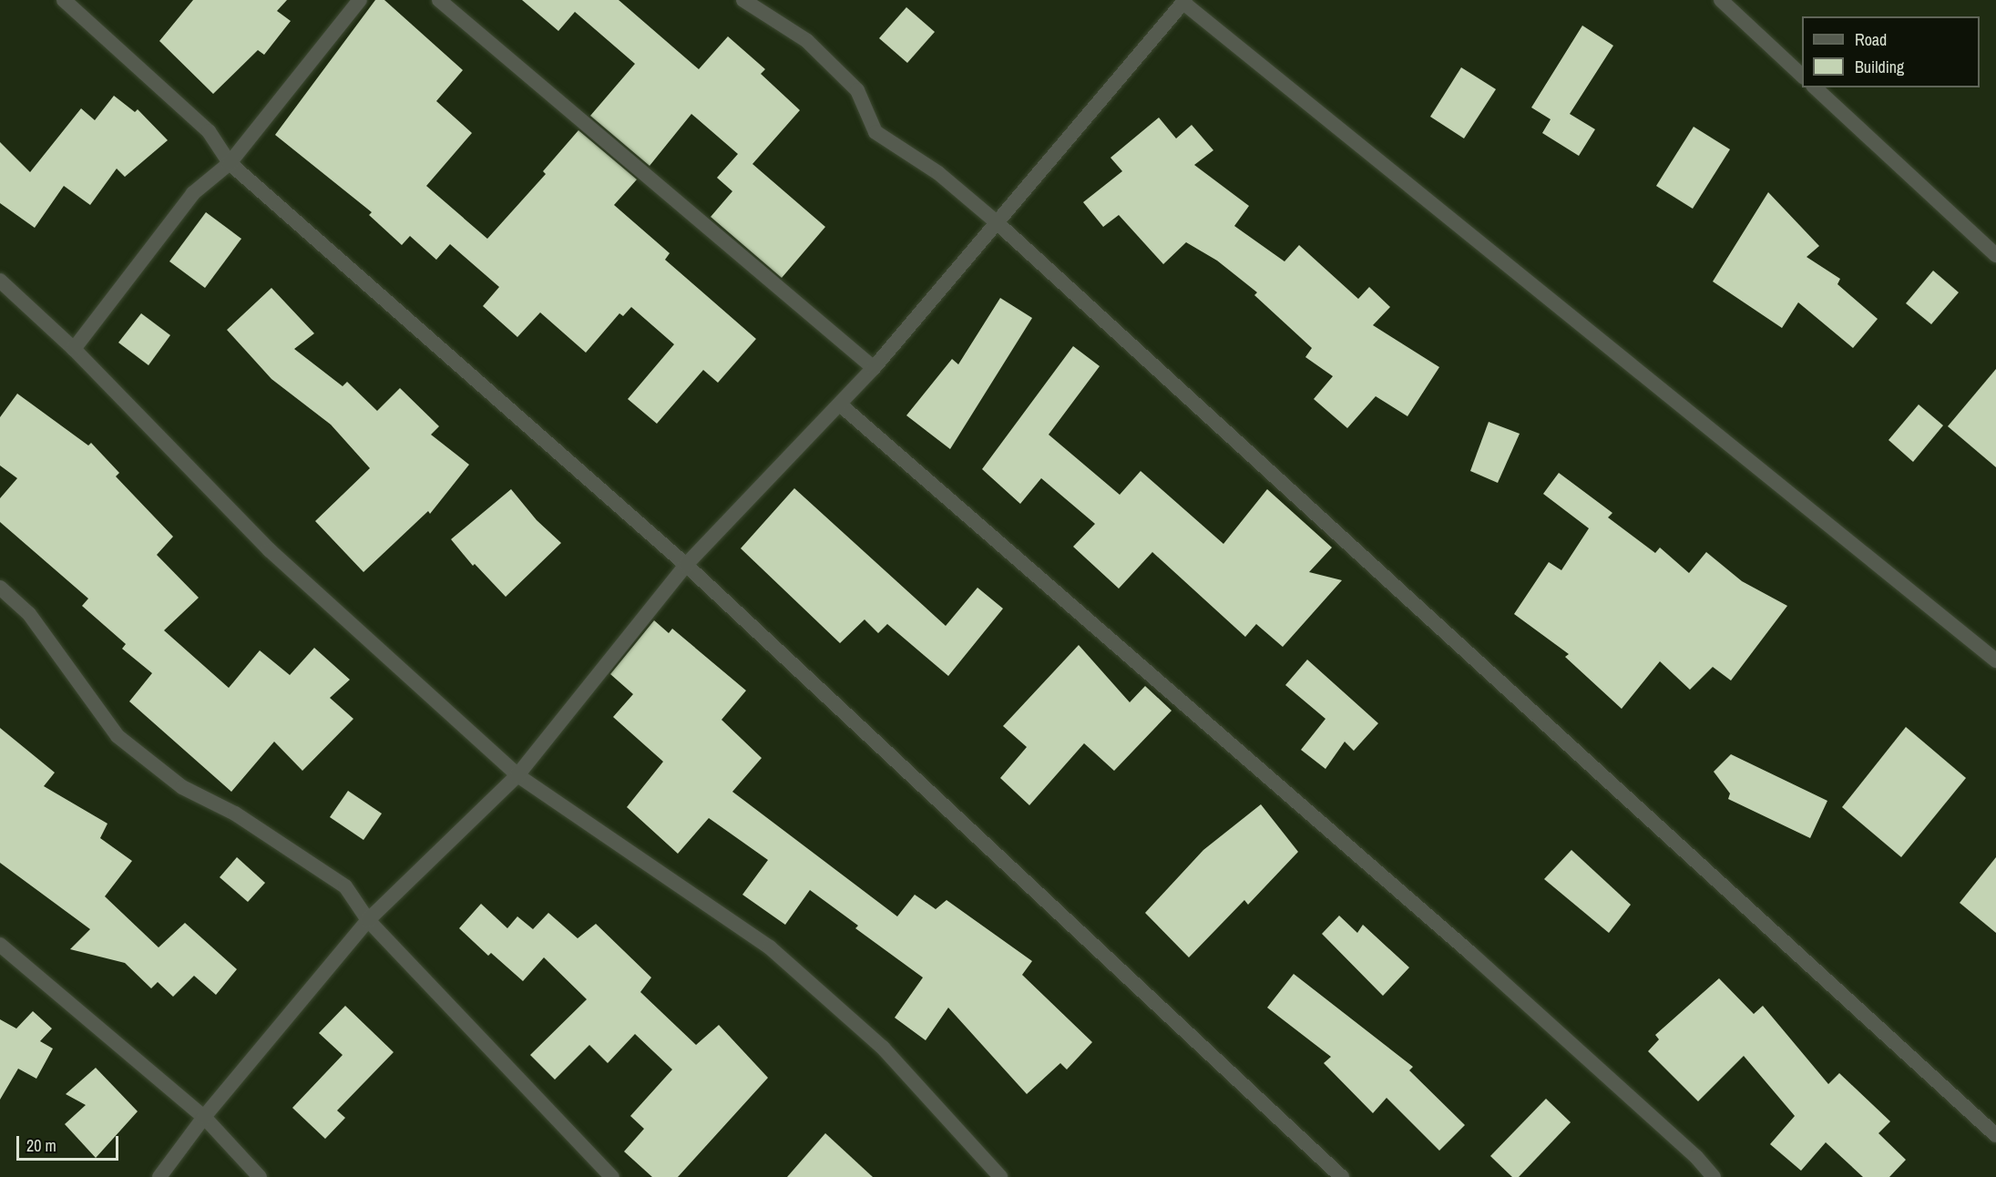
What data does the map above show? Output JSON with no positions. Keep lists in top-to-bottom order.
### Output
{
  "legend": ["Road", "Building"],
  "scale_bar": "20 m"
}
